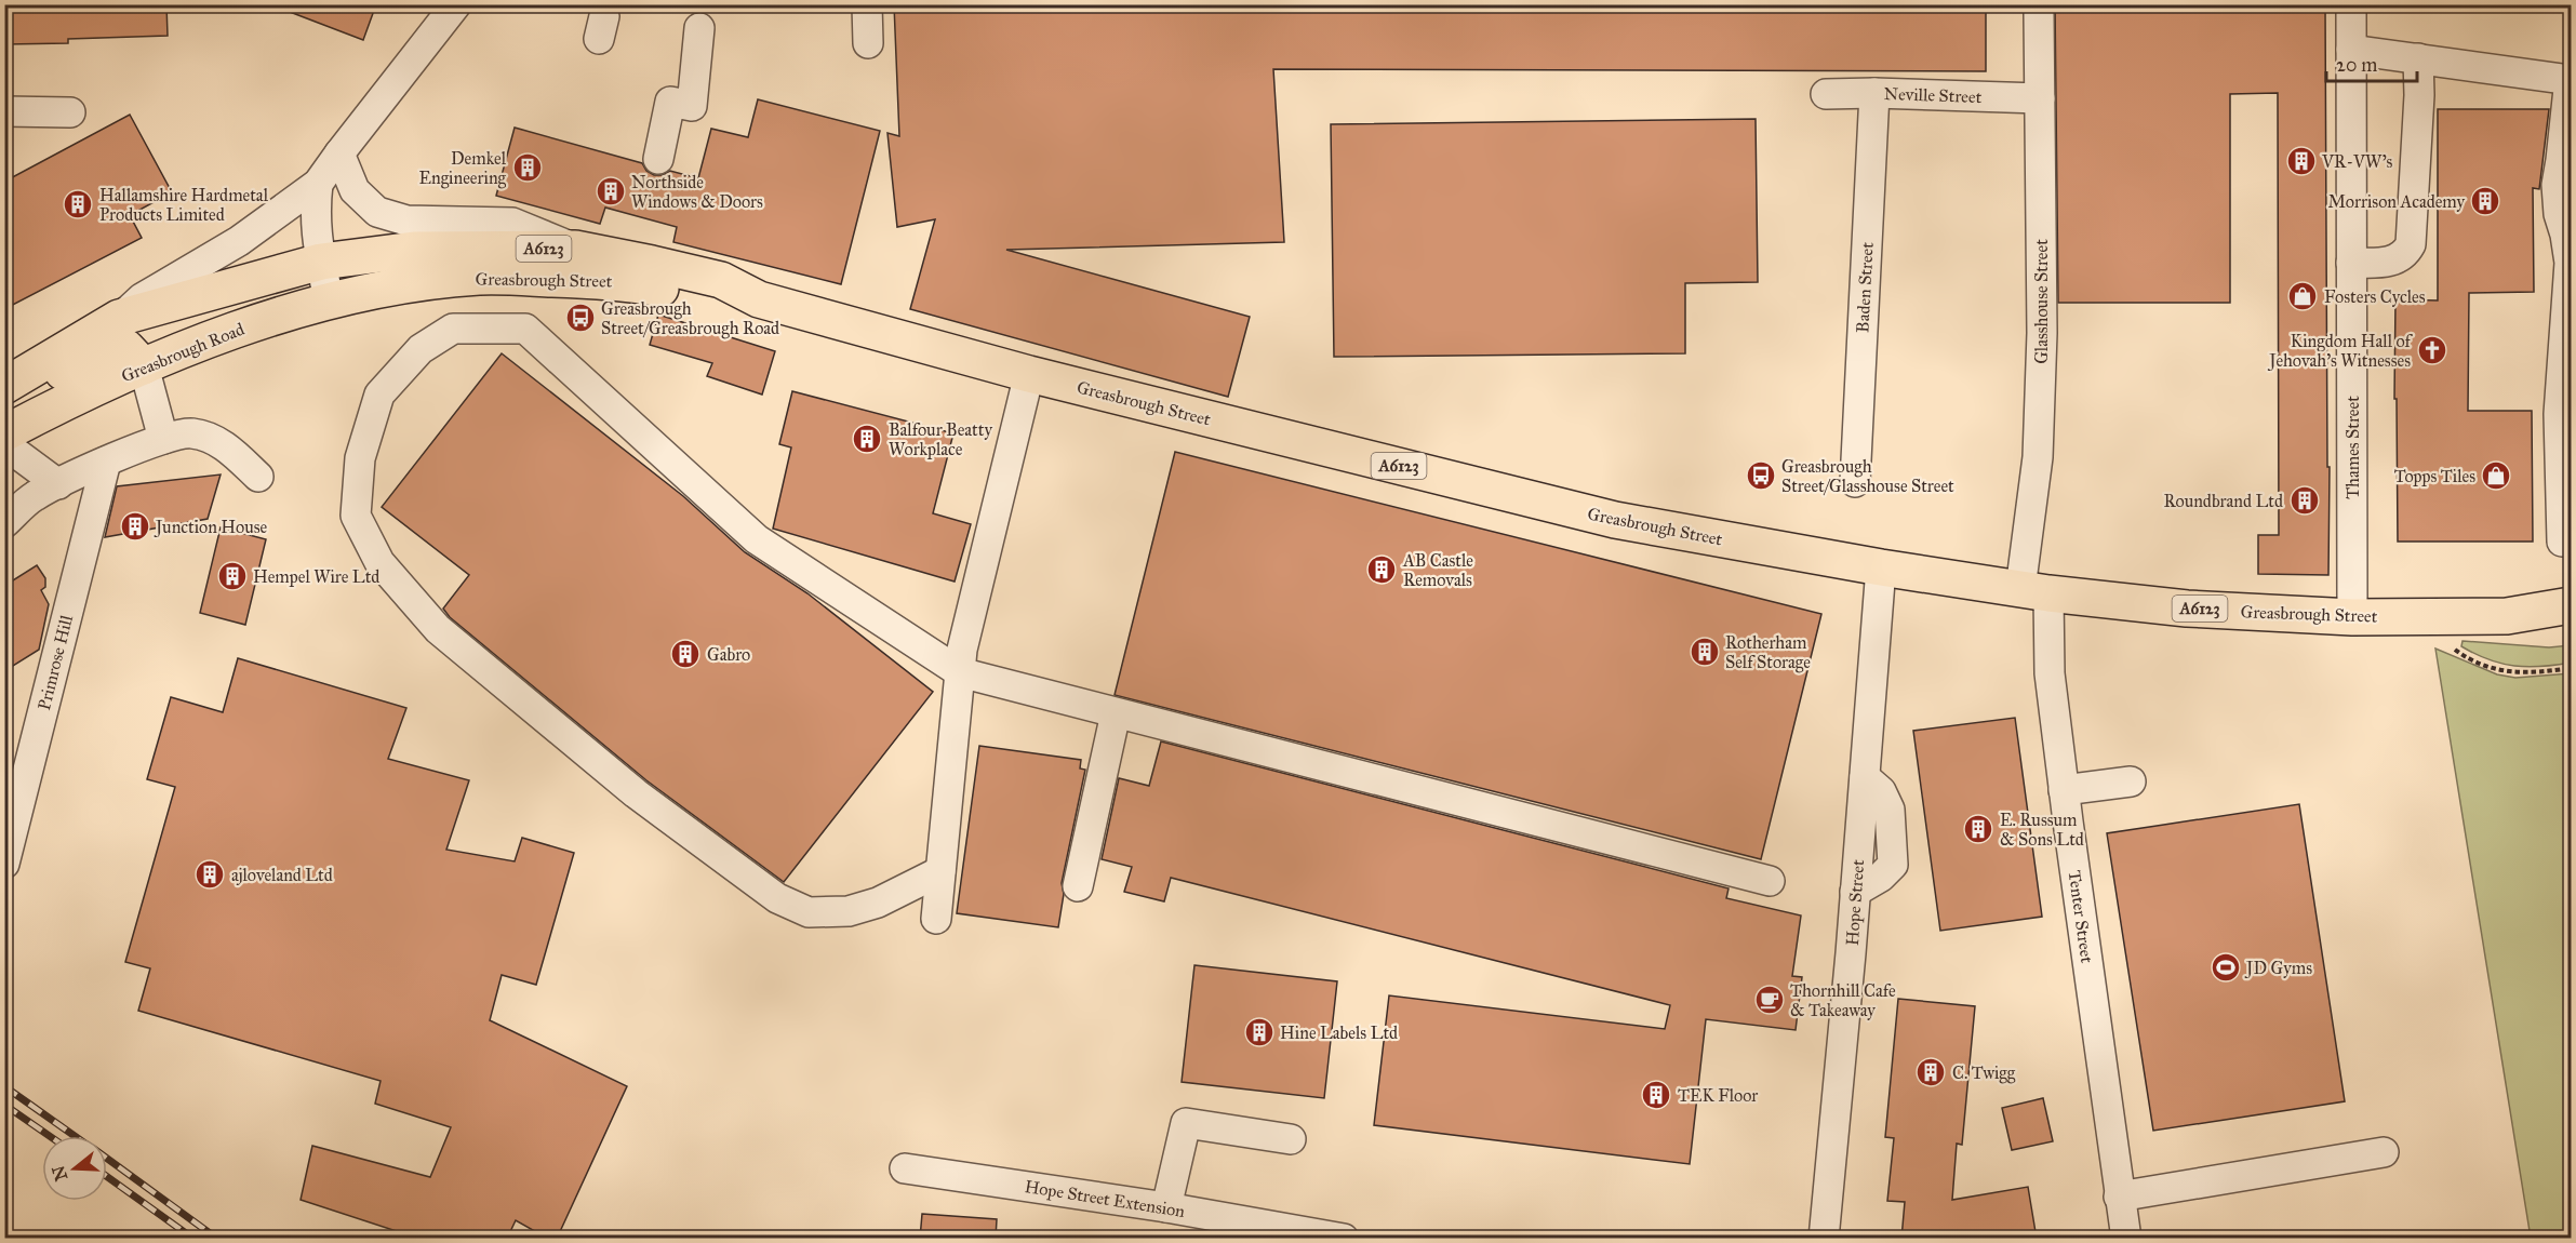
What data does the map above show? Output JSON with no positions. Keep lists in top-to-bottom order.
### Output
{
  "streets": {
    "main road": ["A6123", "Greasbrough Street", "Greasbrough Road"],
    "street": [
      "Neville Street",
      "Baden Street",
      "Glasshouse Street",
      "Thames Street",
      "Primrose Hill",
      "Hope Street",
      "Tenter Street",
      "Hope Street Extension"
    ]
  },
  "crossings": [
    ["Neville Street", "Baden Street"],
    ["Neville Street", "Glasshouse Street"],
    ["A6123", "Greasbrough Street"],
    ["Greasbrough Street", "Glasshouse Street"],
    ["Greasbrough Street", "Greasbrough Road"],
    ["Greasbrough Street", "Thames Street"],
    ["Greasbrough Street", "Hope Street"],
    ["Greasbrough Street", "Tenter Street"],
    ["Glasshouse Street", "Tenter Street"]
  ],
  "places": {
    "building": [
      "VR-VW's",
      "Demkel Engineering",
      "Northside Windows & Doors",
      "Morrison Academy",
      "Hallamshire Hardmetal Products Limited",
      "Balfour Beatty Workplace",
      "Roundbrand Ltd",
      "Junction House",
      "AB Castle Removals",
      "Hempel Wire Ltd",
      "Rotherham Self Storage",
      "Gabro",
      "E. Russum & Sons Ltd",
      "ajloveland Ltd",
      "Hine Labels Ltd",
      "C. Twigg",
      "TEK Floor"
    ],
    "shop": ["Fosters Cycles", "Topps Tiles"],
    "bus stop": ["Greasbrough Street/Greasbrough Road", "Greasbrough Street/Glasshouse Street"],
    "church": ["Kingdom Hall of Jehovah's Witnesses"],
    "sports": ["JD Gyms"],
    "cafe": ["Thornhill Cafe & Takeaway"]
  },
  "scale_bar": "20 m",
  "north": "left"
}
